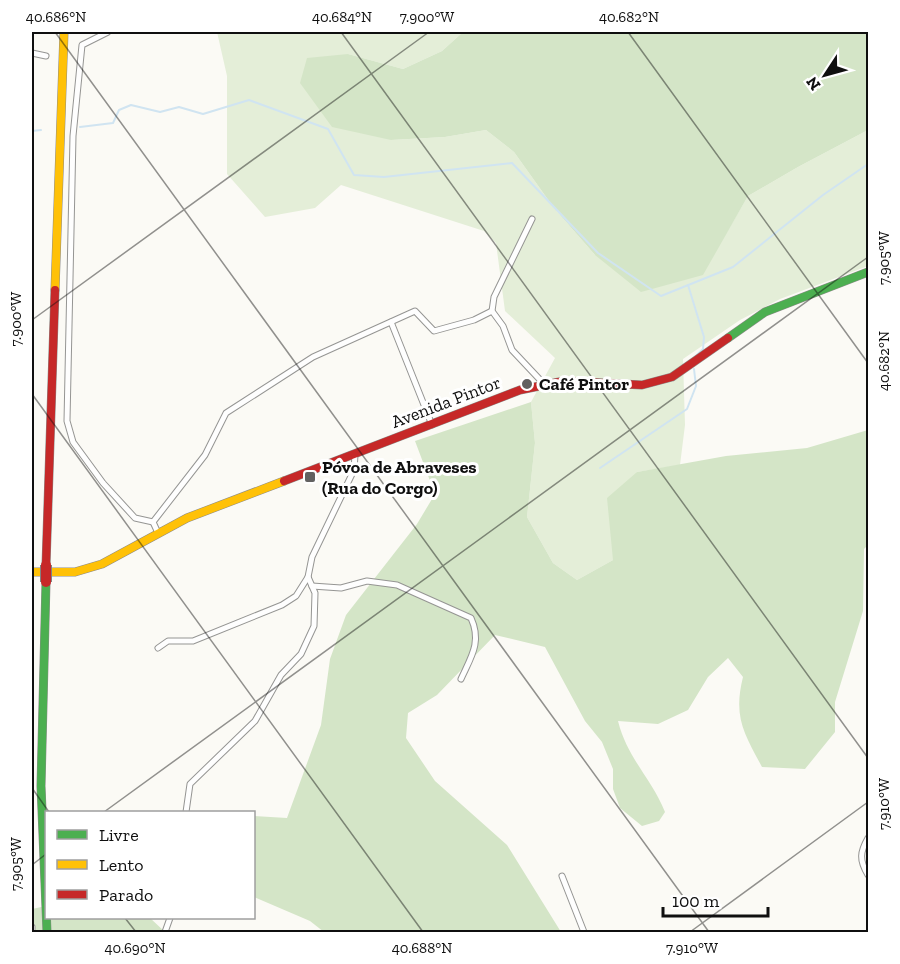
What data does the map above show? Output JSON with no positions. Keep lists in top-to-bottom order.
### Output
{
  "streets": {
    "main road": ["Avenida Pintor"]
  },
  "places": {
    "other": ["Café Pintor"],
    "transit": ["Póvoa de Abraveses (Rua do Corgo)"]
  },
  "legend": ["Livre", "Lento", "Parado"],
  "scale_bar": "100 m",
  "north": "bottom left",
  "coordinates": [
    "40.686°N",
    "40.684°N",
    "7.900°W",
    "40.682°N",
    "7.905°W",
    "7.910°W",
    "40.690°N",
    "40.688°N"
  ]
}
